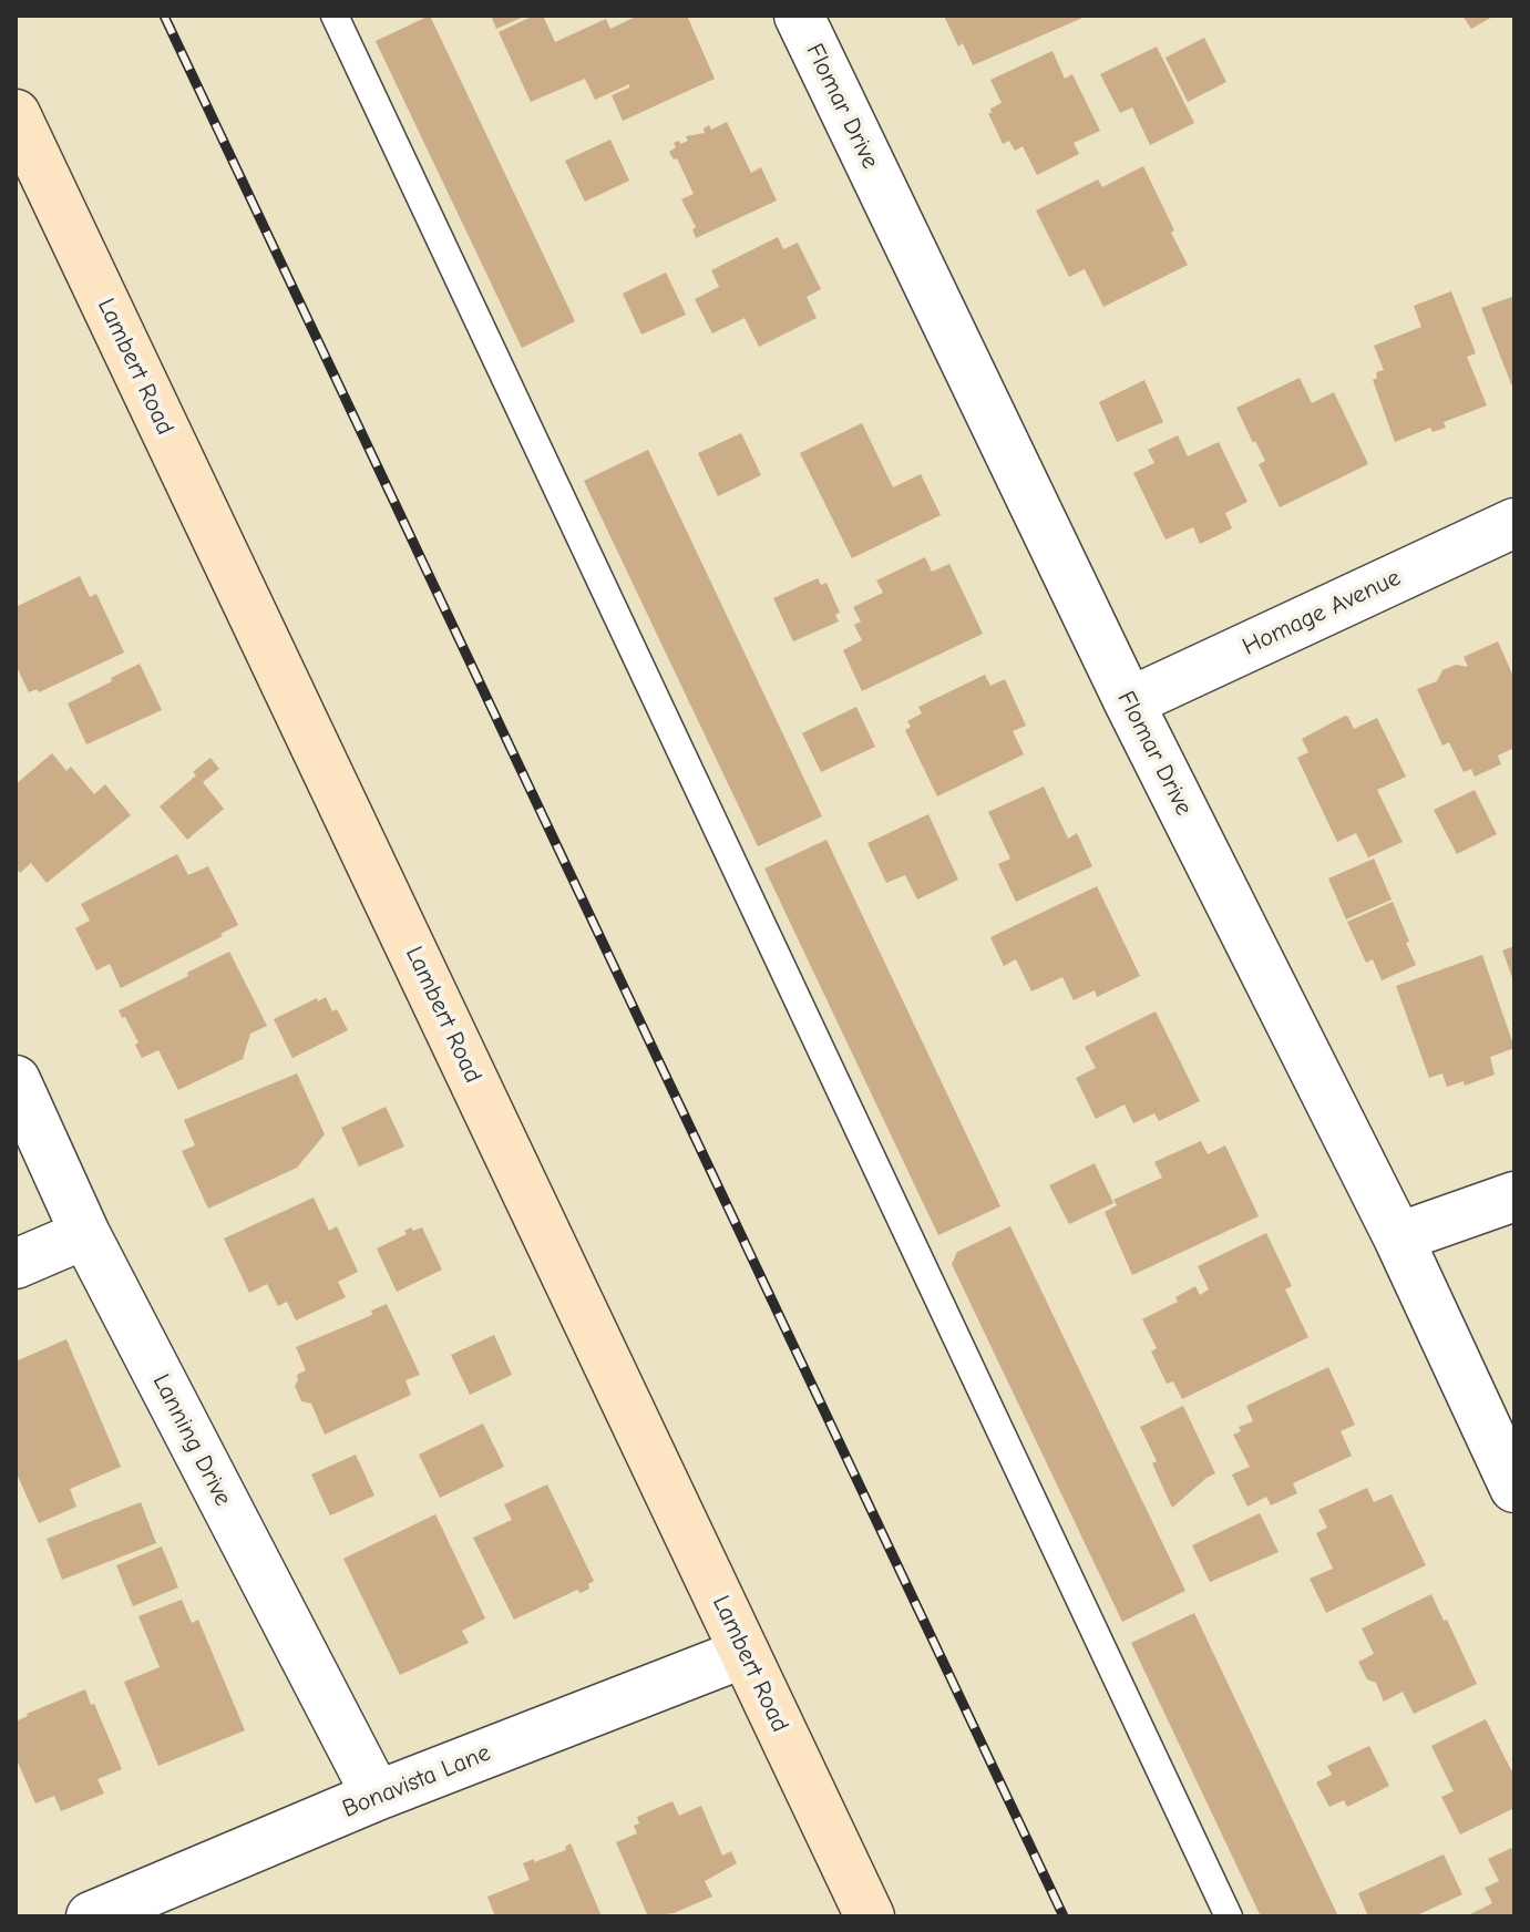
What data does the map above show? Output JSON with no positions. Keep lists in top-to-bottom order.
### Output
{
  "streets": {
    "main road": ["Lambert Road"],
    "street": [
      "Flomar Drive",
      "Homage Avenue",
      "Lanning Drive",
      "Bonavista Lane"
    ]
  },
  "crossings": [
    ["Flomar Drive", "Homage Avenue"],
    ["Lambert Road", "Bonavista Lane"],
    ["Lanning Drive", "Bonavista Lane"]
  ]
}
